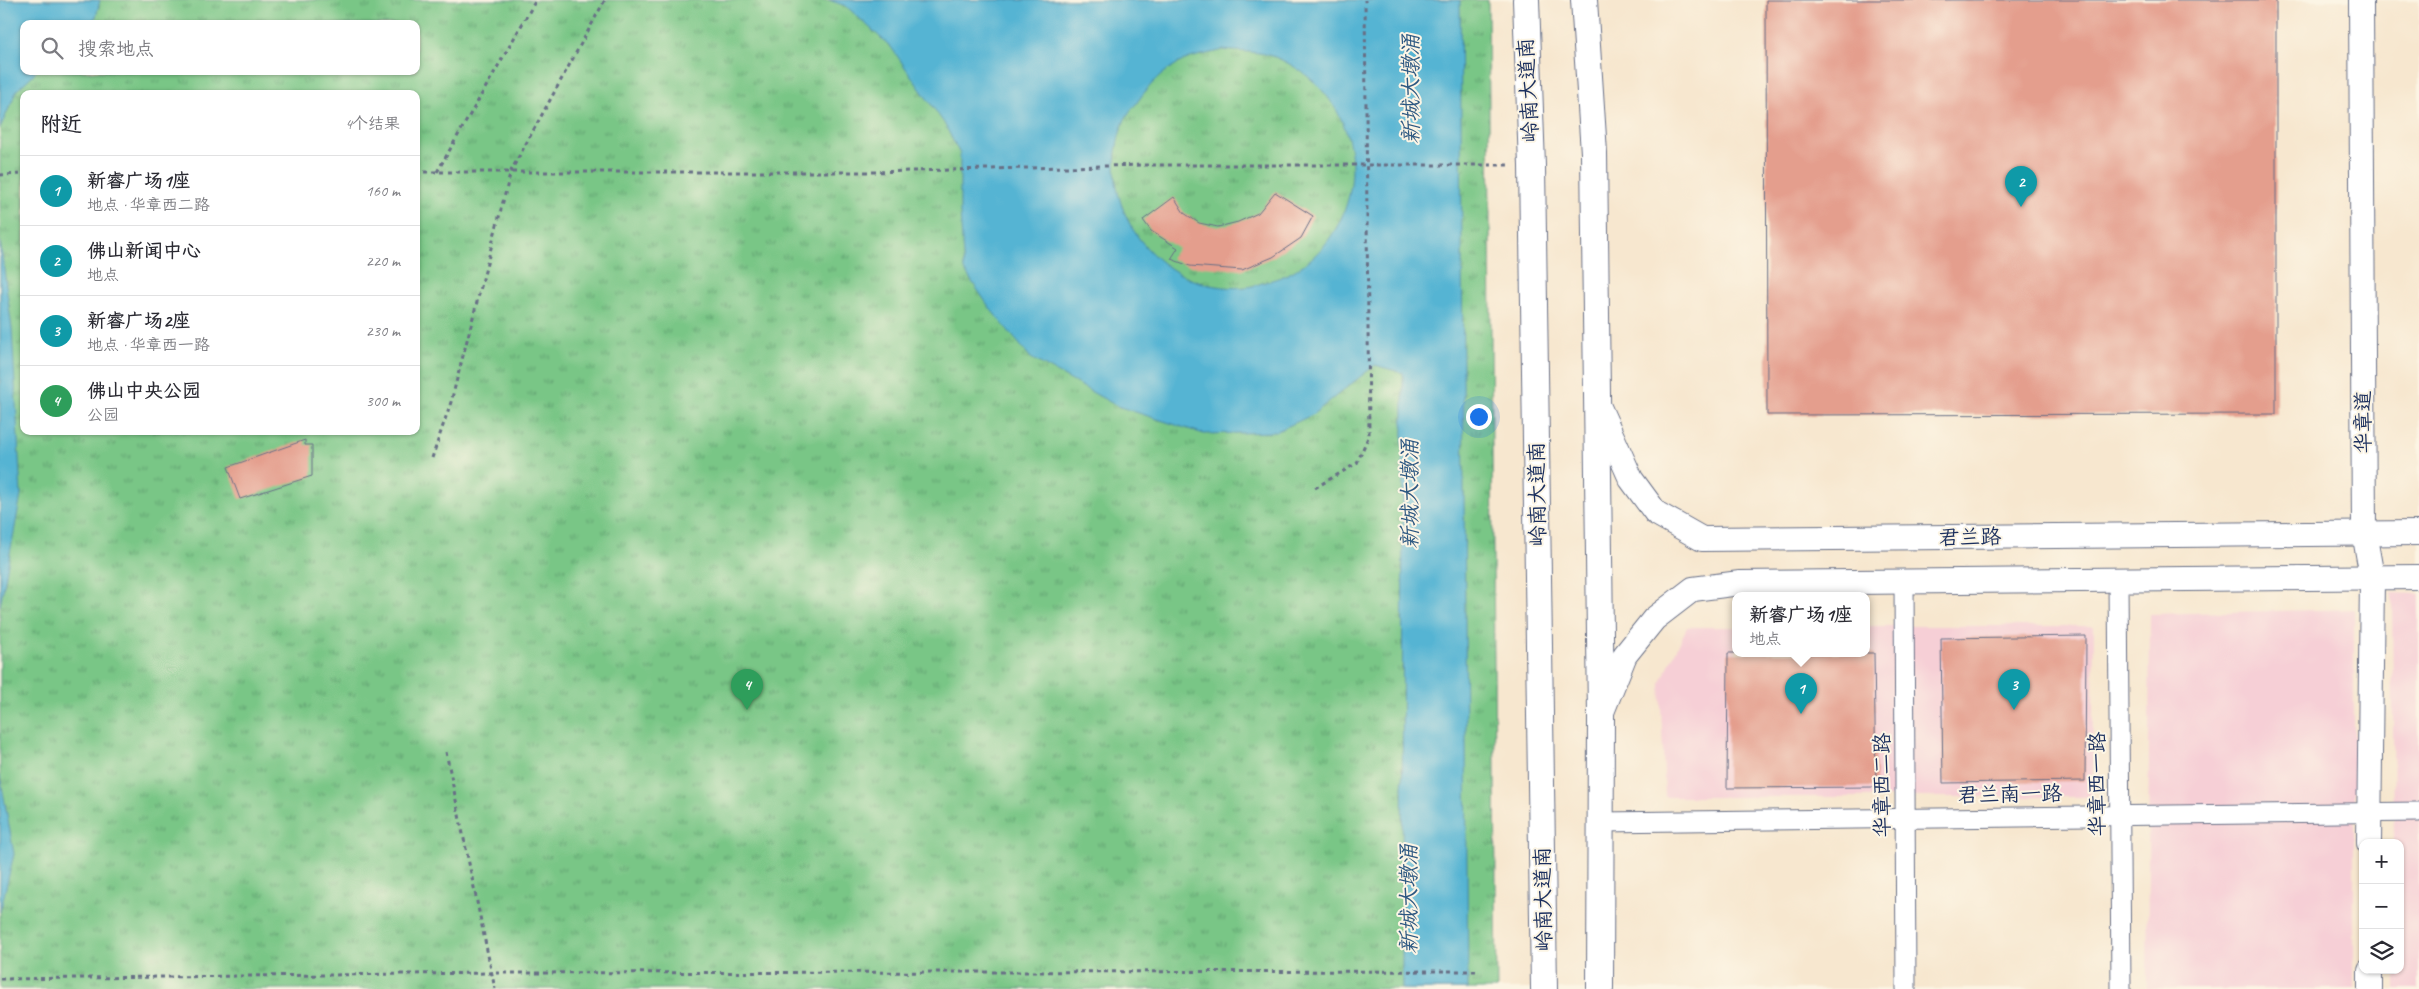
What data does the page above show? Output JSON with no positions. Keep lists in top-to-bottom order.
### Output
{
  "streets": {
    "main road": ["岭南大道南"],
    "street": [
      "华章道",
      "君兰路",
      "华章西一路",
      "华章西二路",
      "君兰南一路"
    ]
  },
  "crossings": [
    ["华章道", "君兰路"],
    ["华章道", "君兰南一路"],
    ["君兰路", "华章西一路"],
    ["君兰路", "华章西二路"],
    ["华章西一路", "君兰南一路"],
    ["华章西二路", "君兰南一路"]
  ],
  "water": ["新城大墩涌"],
  "page": {
    "search": "搜索地点",
    "heading": ["附近", "4个结果"],
    "list": [
      {
        "mark": "1",
        "name": "新睿广场1座",
        "note": "地点 · 华章西二路",
        "value": "160 m"
      },
      {
        "mark": "2",
        "name": "佛山新闻中心",
        "note": "地点",
        "value": "220 m"
      },
      {
        "mark": "3",
        "name": "新睿广场2座",
        "note": "地点 · 华章西一路",
        "value": "230 m"
      },
      {
        "mark": "4",
        "name": "佛山中央公园",
        "note": "公园",
        "value": "300 m"
      }
    ],
    "pins": [
      "2",
      "3",
      "4",
      "1"
    ],
    "popup": ["新睿广场1座", "地点"],
    "map_buttons": ["+", "−"]
  }
}
